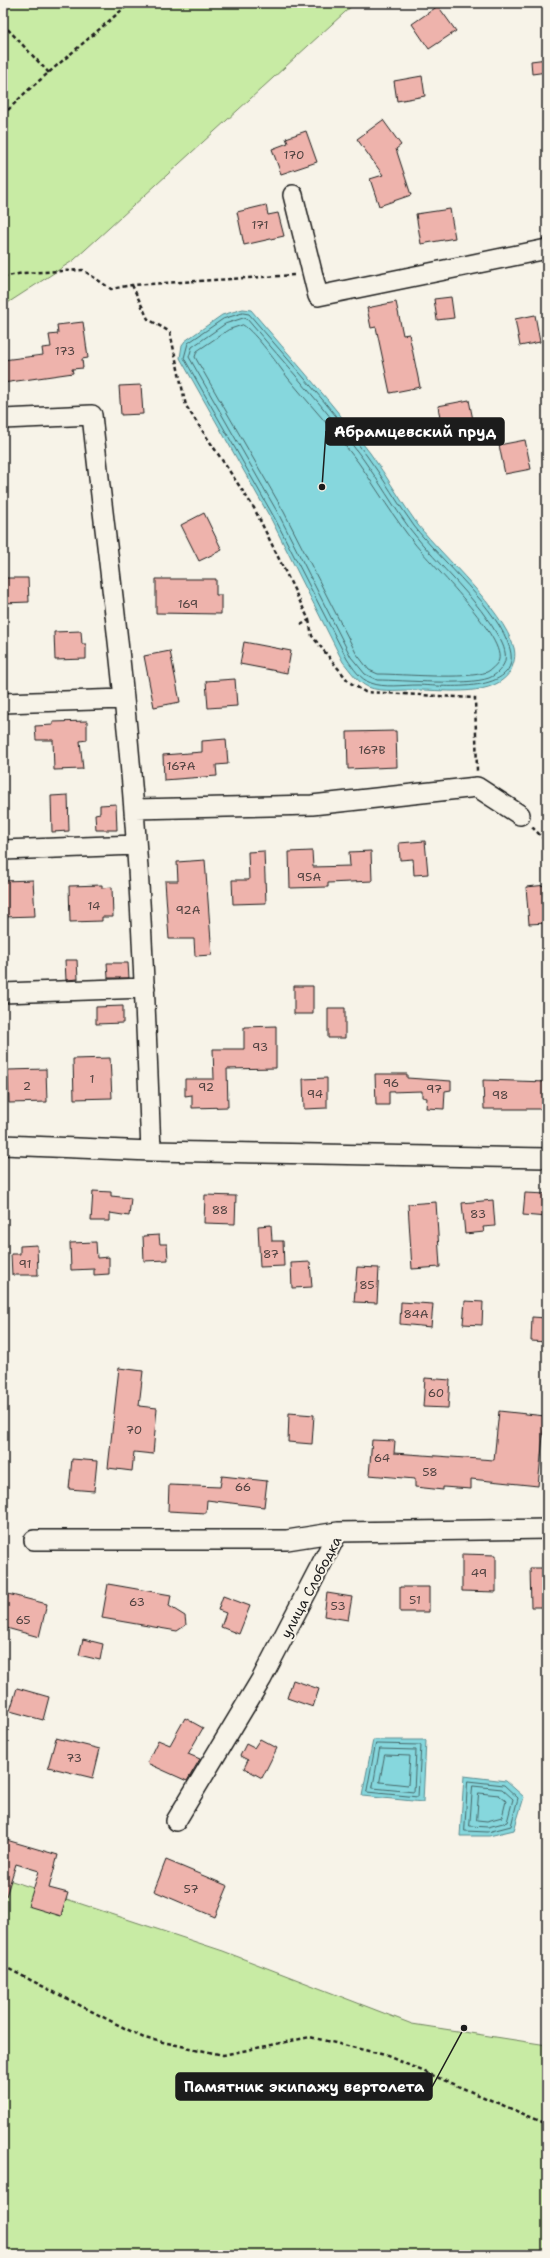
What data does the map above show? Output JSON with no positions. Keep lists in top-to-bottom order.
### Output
{
  "streets": {
    "street": ["улица Слободка"]
  },
  "places": ["Абрамцевский пруд", "Памятник экипажу вертолета"],
  "house_numbers": [
    "170",
    "171",
    "173",
    "169",
    "167В",
    "167А",
    "95А",
    "14",
    "92А",
    "93",
    "1",
    "96",
    "2",
    "92",
    "97",
    "94",
    "98",
    "88",
    "83",
    "87",
    "91",
    "85",
    "84А",
    "60",
    "70",
    "64",
    "58",
    "66",
    "49",
    "51",
    "63",
    "53",
    "65",
    "73",
    "57"
  ]
}
